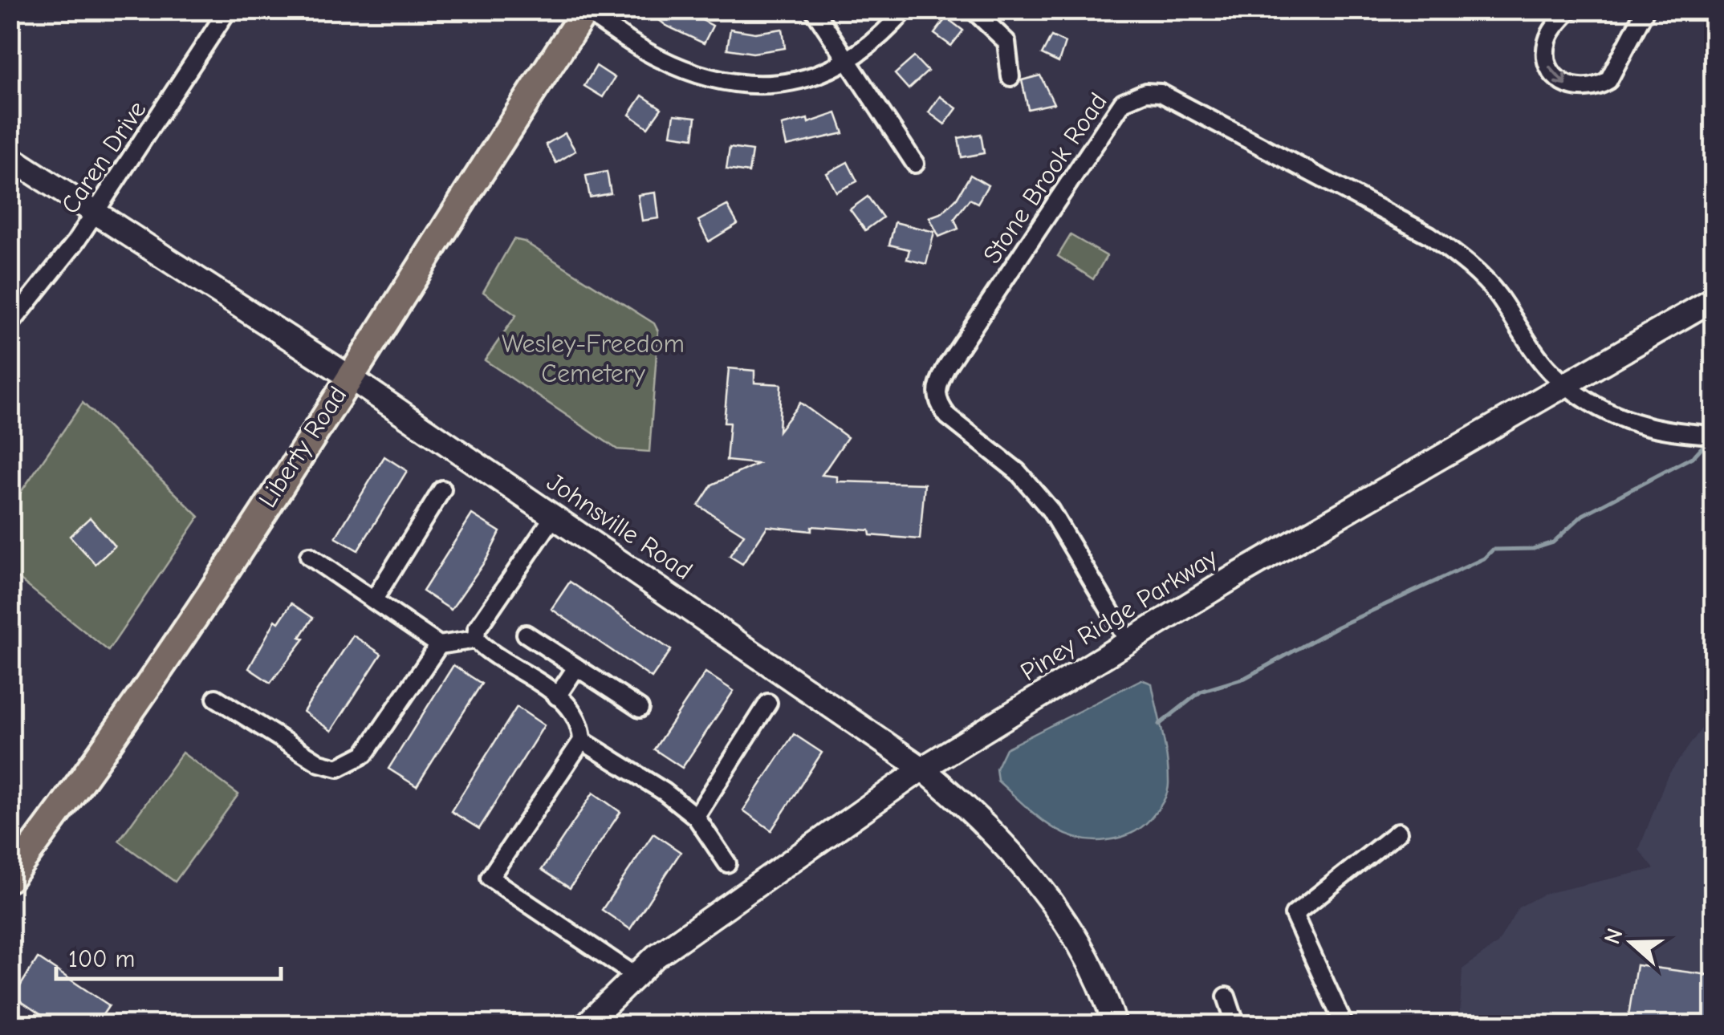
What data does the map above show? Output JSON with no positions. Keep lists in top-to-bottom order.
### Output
{
  "streets": {
    "main road": ["Liberty Road"],
    "street": [
      "Caren Drive",
      "Stone Brook Road",
      "Johnsville Road",
      "Piney Ridge Parkway"
    ]
  },
  "crossings": [
    ["Caren Drive", "Johnsville Road"],
    ["Stone Brook Road", "Piney Ridge Parkway"],
    ["Liberty Road", "Johnsville Road"],
    ["Johnsville Road", "Piney Ridge Parkway"]
  ],
  "parks": ["Wesley-Freedom Cemetery"],
  "scale_bar": "100 m",
  "north": "left"
}
